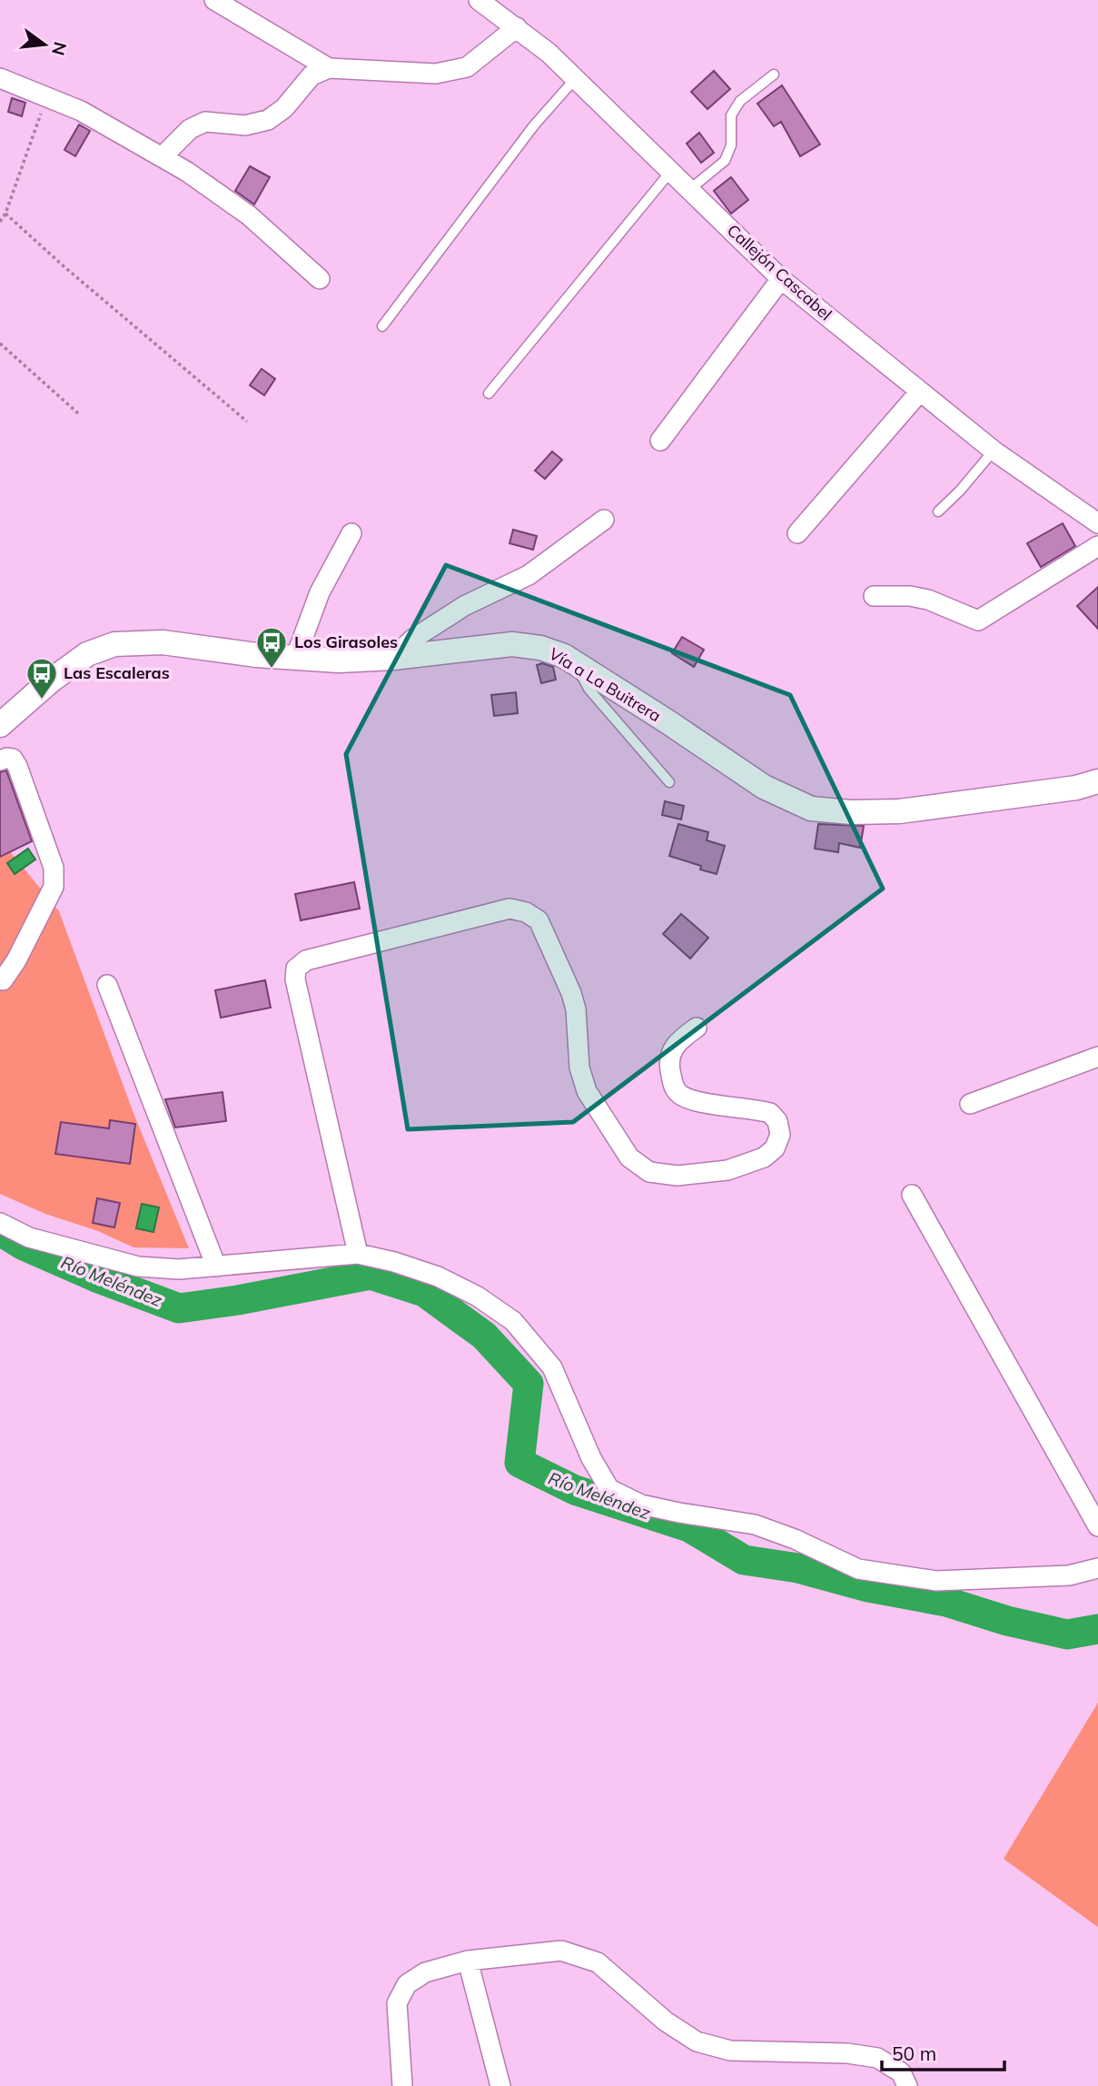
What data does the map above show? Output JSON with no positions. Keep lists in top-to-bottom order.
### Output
{
  "streets": {
    "street": ["Callejón Cascabel", "Vía a La Buitrera"]
  },
  "water": ["Río Meléndez"],
  "places": {
    "bus stop": ["Los Girasoles", "Las Escaleras"]
  },
  "scale_bar": "50 m",
  "north": "right"
}
